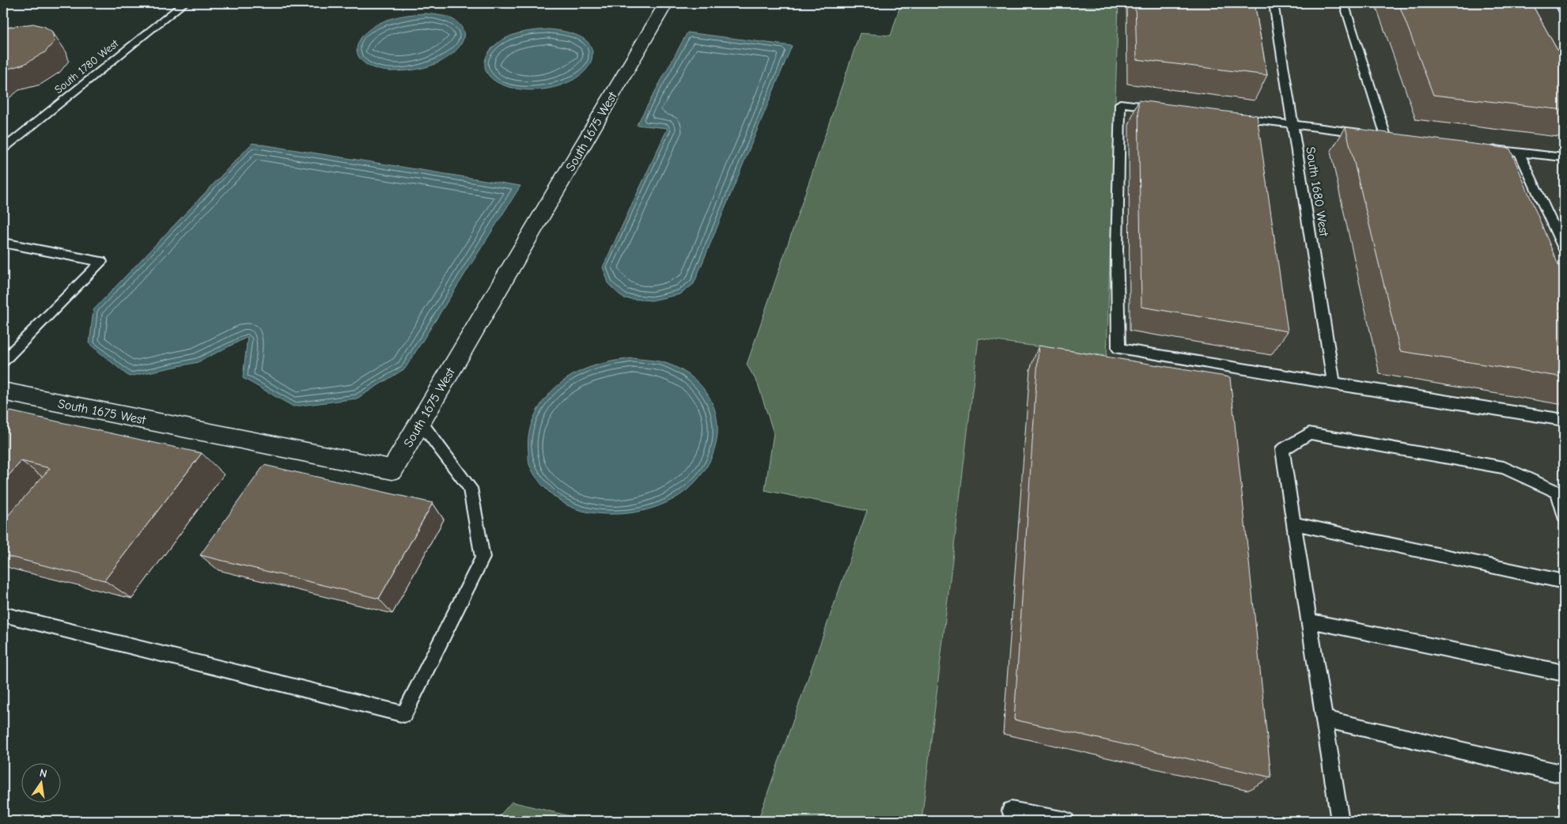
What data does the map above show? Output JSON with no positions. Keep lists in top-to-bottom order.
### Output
{
  "streets": {
    "street": ["South 1675 West"],
    "lane": ["South 1780 West", "South 1680 West"]
  },
  "north": "top"
}
